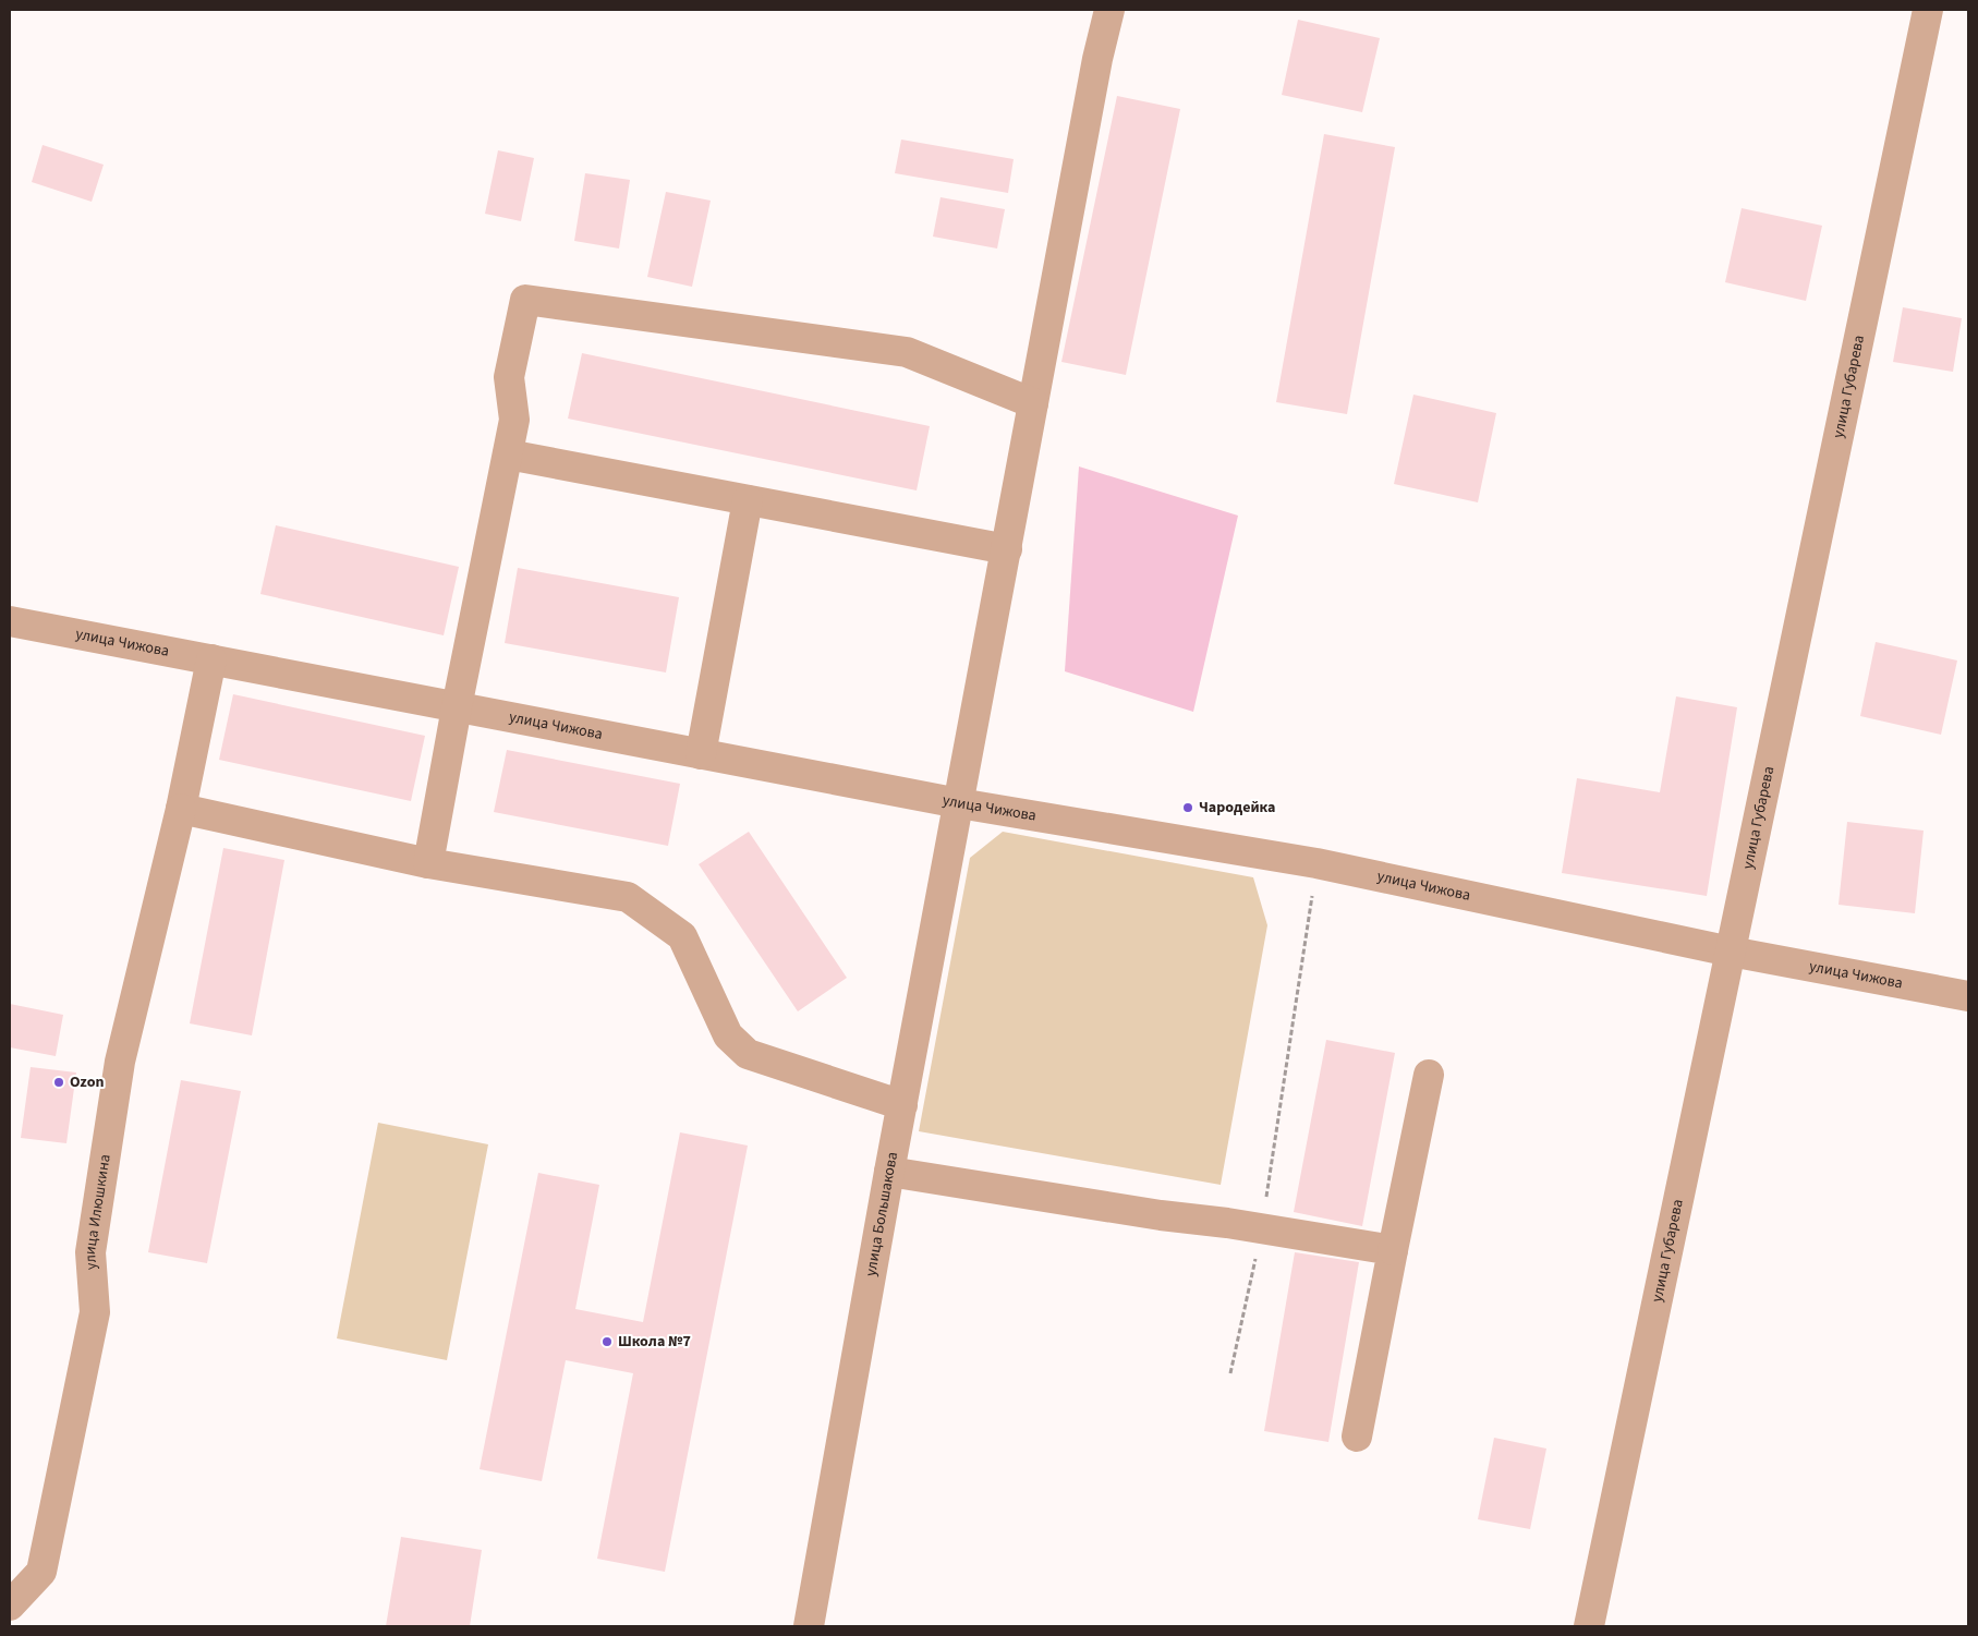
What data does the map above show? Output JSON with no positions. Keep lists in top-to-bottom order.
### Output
{
  "streets": {
    "street": [
      "улица Губарева",
      "улица Чижова",
      "улица Илюшкина",
      "улица Большакова"
    ]
  },
  "crossings": [
    ["улица Губарева", "улица Чижова"],
    ["улица Чижова", "улица Илюшкина"],
    ["улица Чижова", "улица Большакова"]
  ],
  "places": ["Чародейка", "Ozon", "Школа №7"]
}
